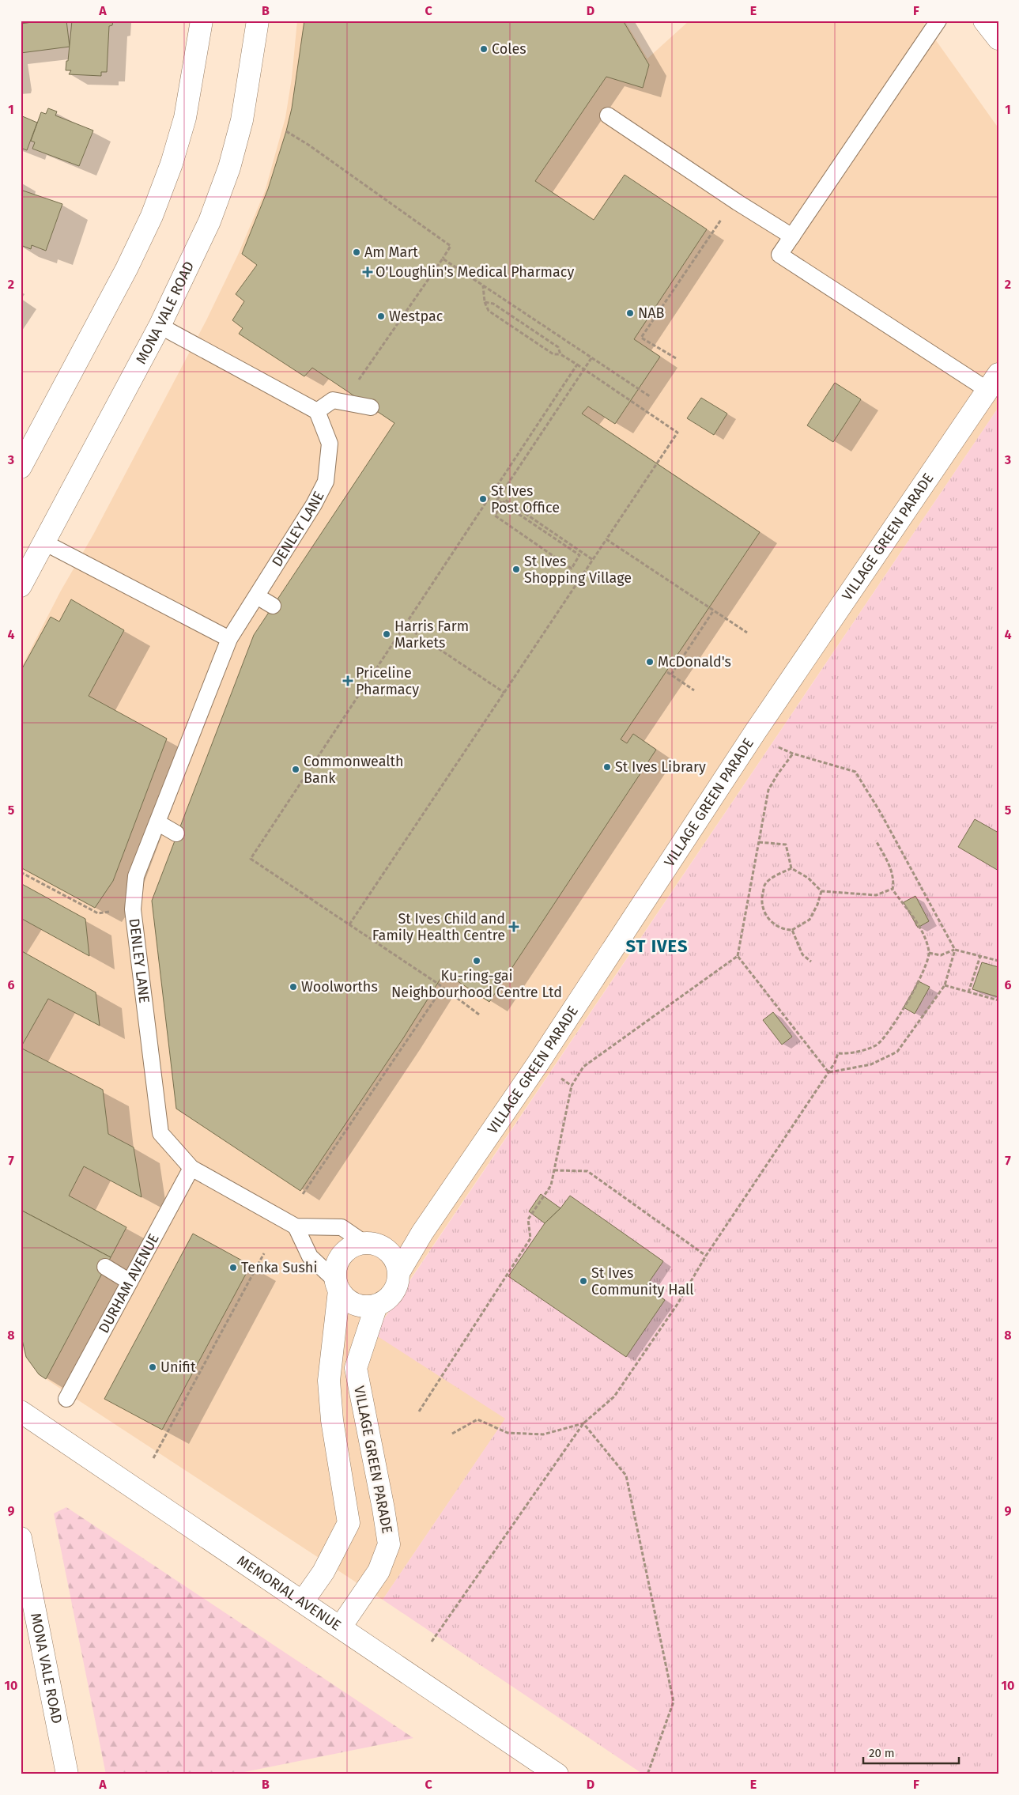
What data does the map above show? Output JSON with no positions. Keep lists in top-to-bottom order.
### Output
{
  "streets": {
    "main road": ["MONA VALE ROAD", "VILLAGE GREEN PARADE", "MEMORIAL AVENUE"],
    "lane": ["DENLEY LANE", "DURHAM AVENUE"]
  },
  "crossings": [
    ["DENLEY LANE", "VILLAGE GREEN PARADE"],
    ["DENLEY LANE", "DURHAM AVENUE"],
    ["VILLAGE GREEN PARADE", "MEMORIAL AVENUE"]
  ],
  "districts": ["ST IVES"],
  "places": {
    "other": [
      "Coles",
      "Am Mart",
      "NAB",
      "Westpac",
      "St Ives Post Office",
      "St Ives Shopping Village",
      "Harris Farm Markets",
      "McDonald's",
      "St Ives Library",
      "Commonwealth Bank",
      "Ku-ring-gai Neighbourhood Centre Ltd",
      "Woolworths",
      "Tenka Sushi",
      "St Ives Community Hall",
      "Unifit"
    ],
    "health": ["O'Loughlin's Medical Pharmacy", "Priceline Pharmacy", "St Ives Child and Family Health Centre"]
  },
  "scale_bar": "20 m",
  "grid": {
    "columns": [
      "A",
      "B",
      "C",
      "D",
      "E",
      "F"
    ],
    "rows": [
      "1",
      "2",
      "3",
      "4",
      "5",
      "6",
      "7",
      "8",
      "9",
      "10"
    ]
  }
}
